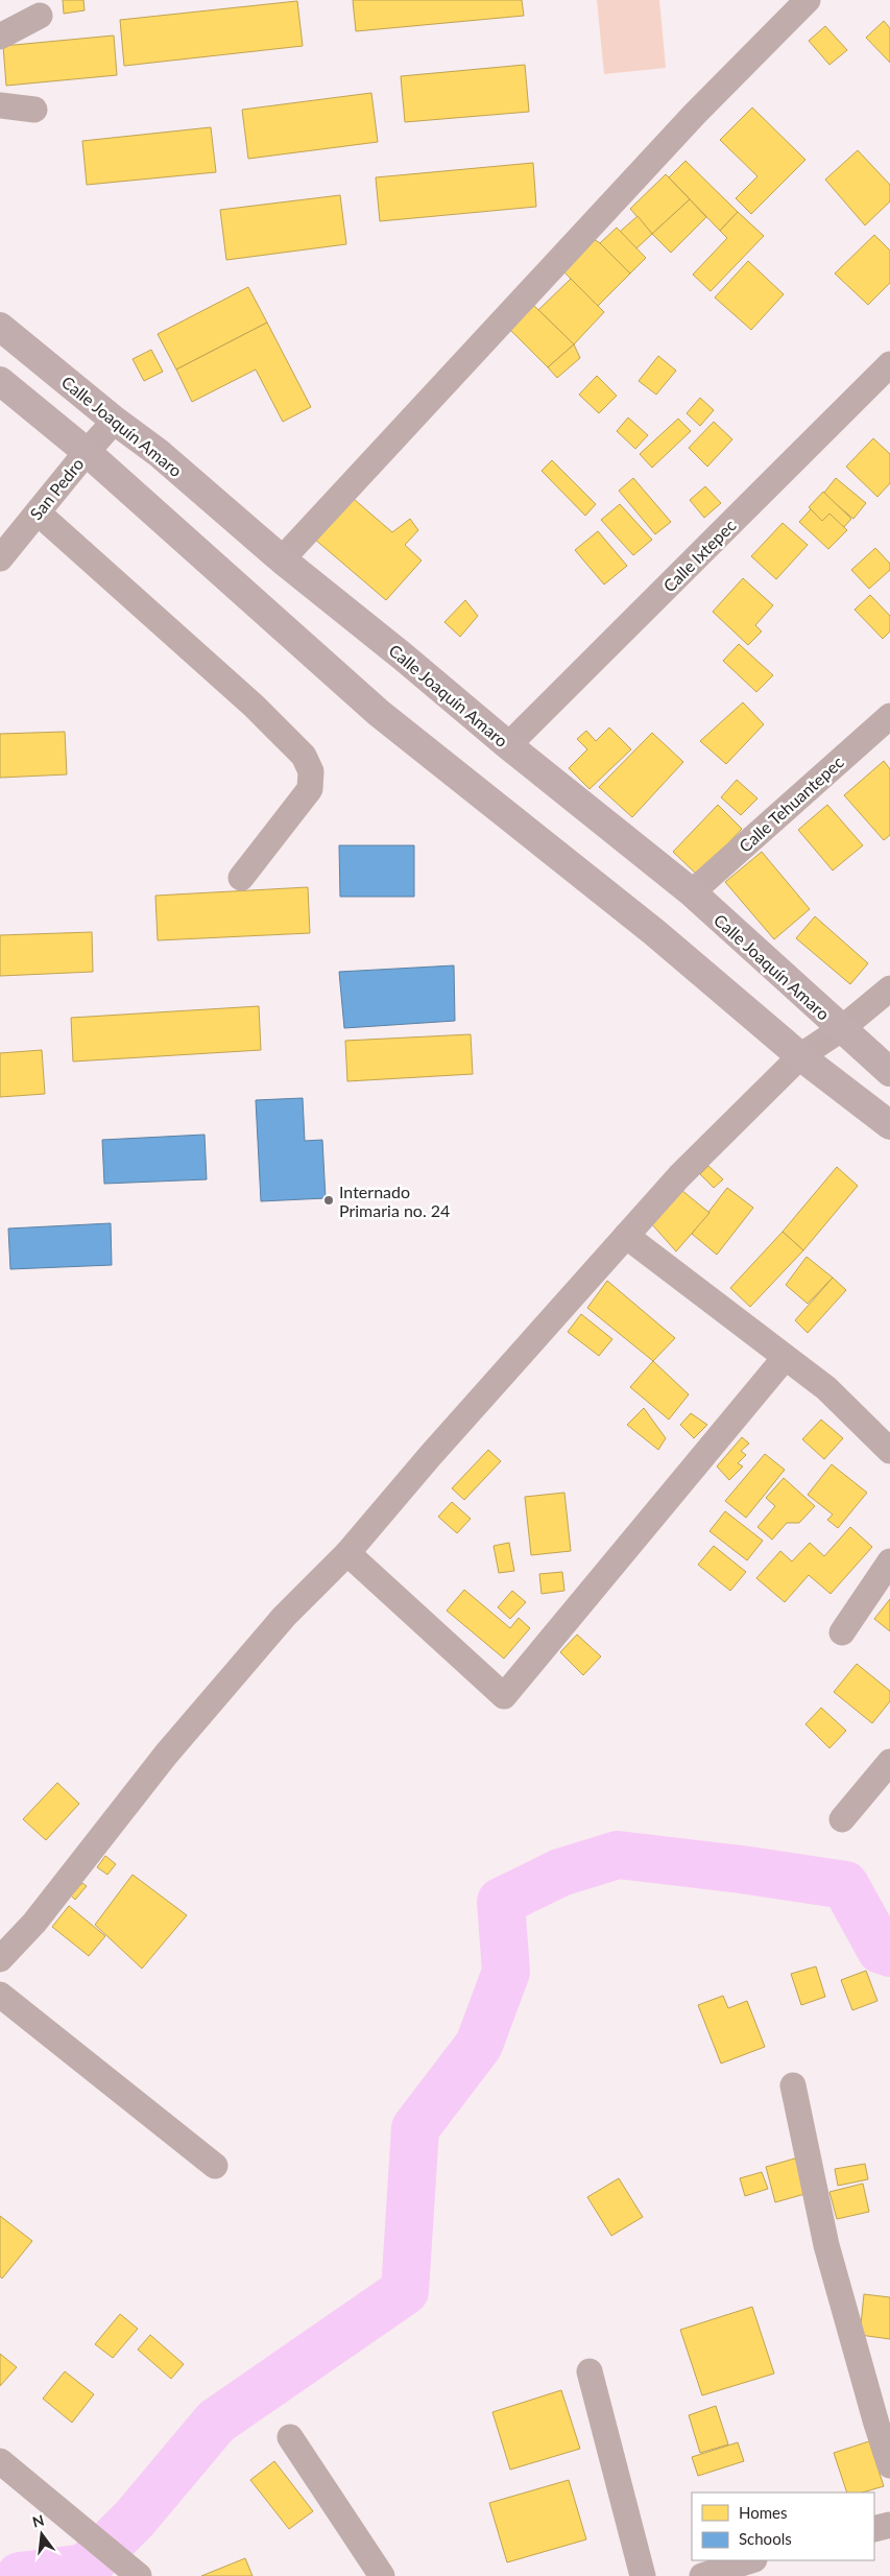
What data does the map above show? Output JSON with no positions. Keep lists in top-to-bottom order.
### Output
{
  "streets": {
    "main road": ["Calle Joaquín Amaro"],
    "street": ["San Pedro", "Calle Ixtepec", "Calle Tehuantepec"]
  },
  "crossings": [
    ["Calle Joaquín Amaro", "San Pedro"],
    ["Calle Joaquín Amaro", "Calle Ixtepec"],
    ["Calle Joaquín Amaro", "Calle Tehuantepec"]
  ],
  "places": ["Internado Primaria no. 24"],
  "legend": ["Homes", "Schools"],
  "north": "top"
}
